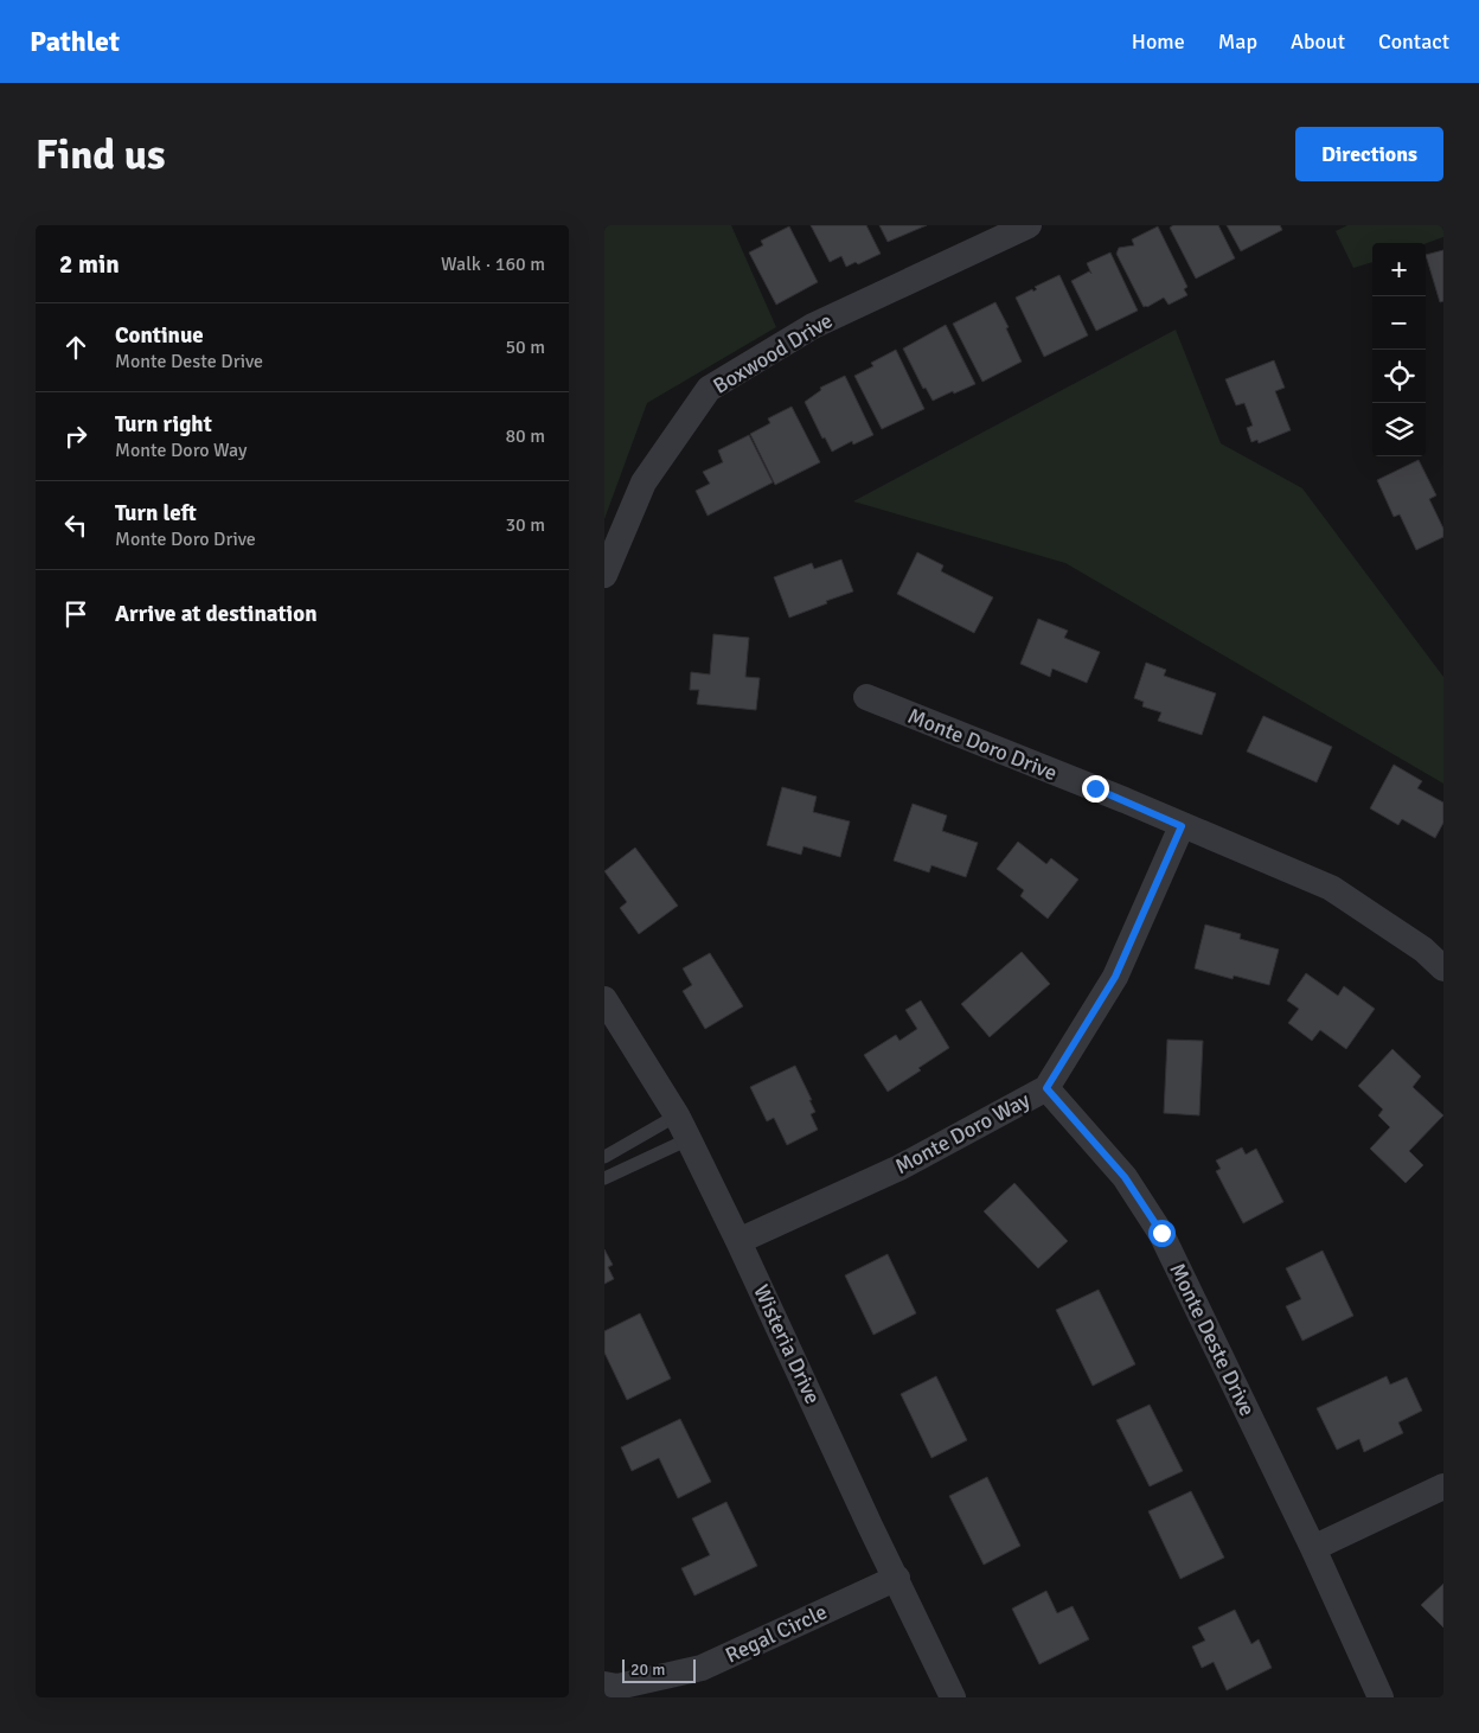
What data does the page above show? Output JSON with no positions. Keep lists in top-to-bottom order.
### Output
{
  "streets": {
    "street": [
      "Boxwood Drive",
      "Monte Doro Drive",
      "Monte Doro Way",
      "Monte Deste Drive",
      "Wisteria Drive",
      "Regal Circle"
    ]
  },
  "crossings": [
    ["Monte Doro Drive", "Monte Doro Way"],
    ["Monte Doro Way", "Monte Deste Drive"],
    ["Monte Doro Way", "Wisteria Drive"],
    ["Wisteria Drive", "Regal Circle"]
  ],
  "scale_bar": "20 m",
  "page": {
    "header": "Pathlet",
    "nav": [
      "Home",
      "Map",
      "About",
      "Contact"
    ],
    "buttons": "Directions",
    "title": "Find us",
    "heading": ["2 min", "Walk · 160 m"],
    "map_buttons": ["+", "−"],
    "list": [
      ["Continue", "Monte Deste Drive", "50 m"],
      ["Turn right", "Monte Doro Way", "80 m"],
      ["Turn left", "Monte Doro Drive", "30 m"],
      "Arrive at destination"
    ],
    "scale": "20 m"
  }
}
